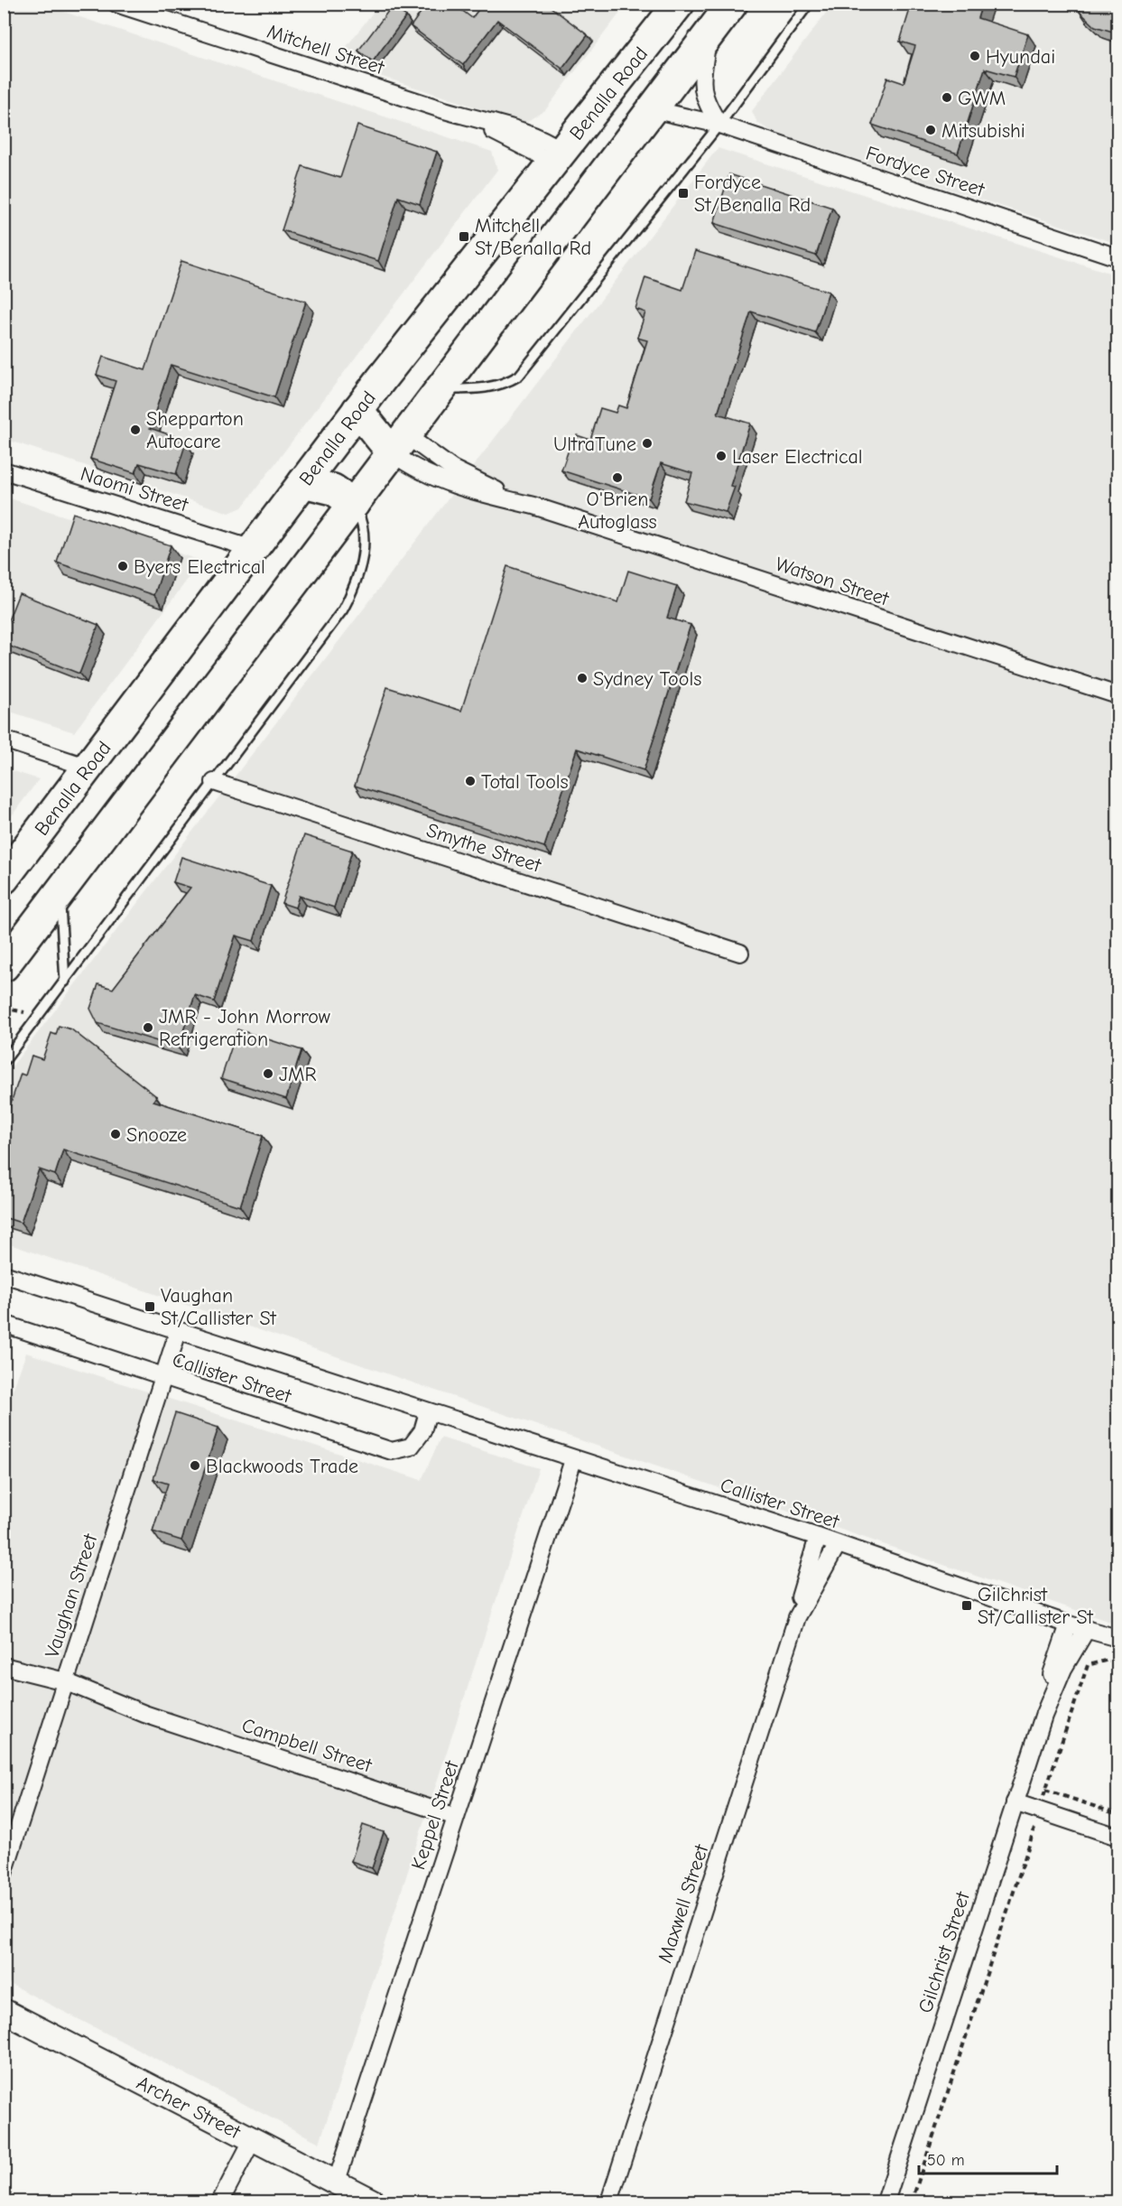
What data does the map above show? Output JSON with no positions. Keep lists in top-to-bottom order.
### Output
{
  "streets": {
    "highway": ["Benalla Road"],
    "main road": ["Archer Street"],
    "street": [
      "Mitchell Street",
      "Fordyce Street",
      "Naomi Street",
      "Watson Street",
      "Smythe Street",
      "Callister Street",
      "Vaughan Street",
      "Campbell Street",
      "Keppel Street",
      "Maxwell Street",
      "Gilchrist Street"
    ]
  },
  "crossings": [
    ["Mitchell Street", "Benalla Road"],
    ["Benalla Road", "Naomi Street"],
    ["Callister Street", "Vaughan Street"],
    ["Callister Street", "Keppel Street"],
    ["Callister Street", "Maxwell Street"],
    ["Callister Street", "Gilchrist Street"],
    ["Vaughan Street", "Campbell Street"],
    ["Campbell Street", "Keppel Street"],
    ["Keppel Street", "Archer Street"]
  ],
  "places": {
    "other": [
      "Hyundai",
      "GWM",
      "Mitsubishi",
      "Shepparton Autocare",
      "UltraTune",
      "Laser Electrical",
      "O'Brien Autoglass",
      "Byers Electrical",
      "Sydney Tools",
      "Total Tools",
      "JMR - John Morrow Refrigeration",
      "JMR",
      "Snooze",
      "Blackwoods Trade"
    ],
    "transit": [
      "Fordyce St/Benalla Rd",
      "Mitchell St/Benalla Rd",
      "Vaughan St/Callister St",
      "Gilchrist St/Callister St"
    ]
  },
  "scale_bar": "50 m"
}
